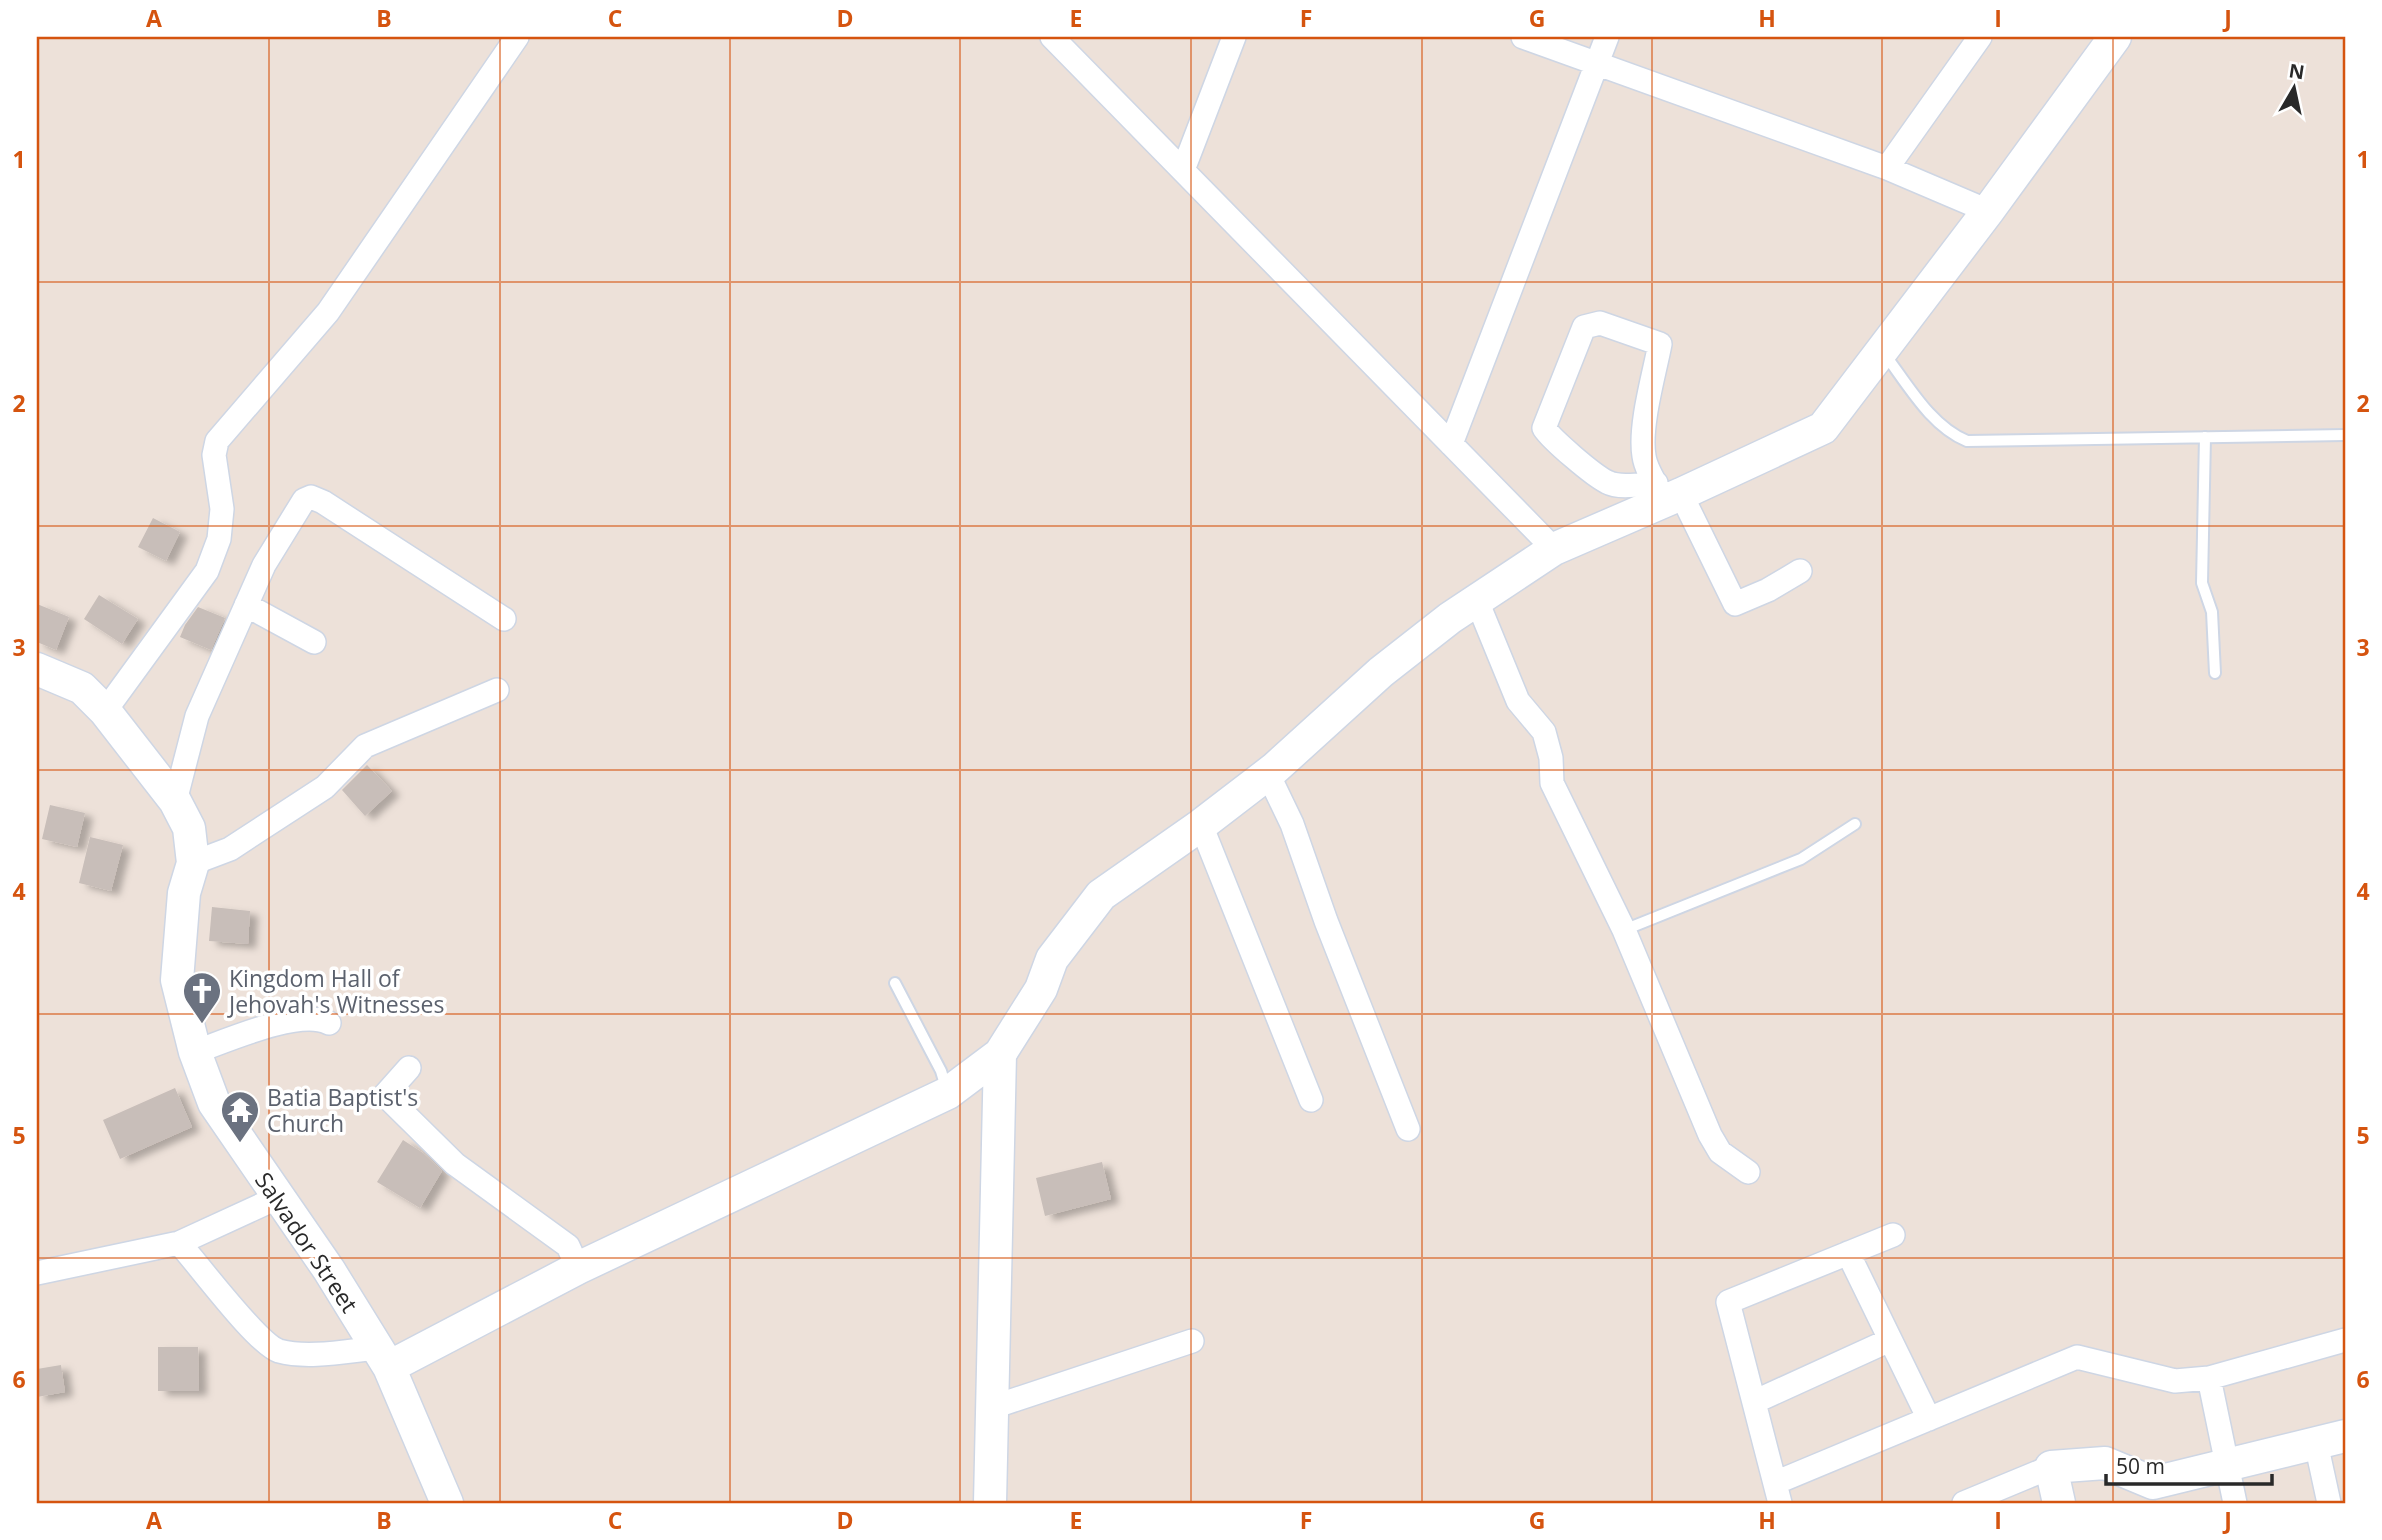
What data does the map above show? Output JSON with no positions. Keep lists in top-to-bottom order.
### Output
{
  "streets": {
    "street": ["Salvador Street"]
  },
  "places": {
    "church": ["Kingdom Hall of Jehovah's Witnesses"],
    "temple": ["Batia Baptist's Church"]
  },
  "scale_bar": "50 m",
  "north": "top",
  "grid": {
    "columns": [
      "A",
      "B",
      "C",
      "D",
      "E",
      "F",
      "G",
      "H",
      "I",
      "J"
    ],
    "rows": [
      "1",
      "2",
      "3",
      "4",
      "5",
      "6"
    ]
  }
}
